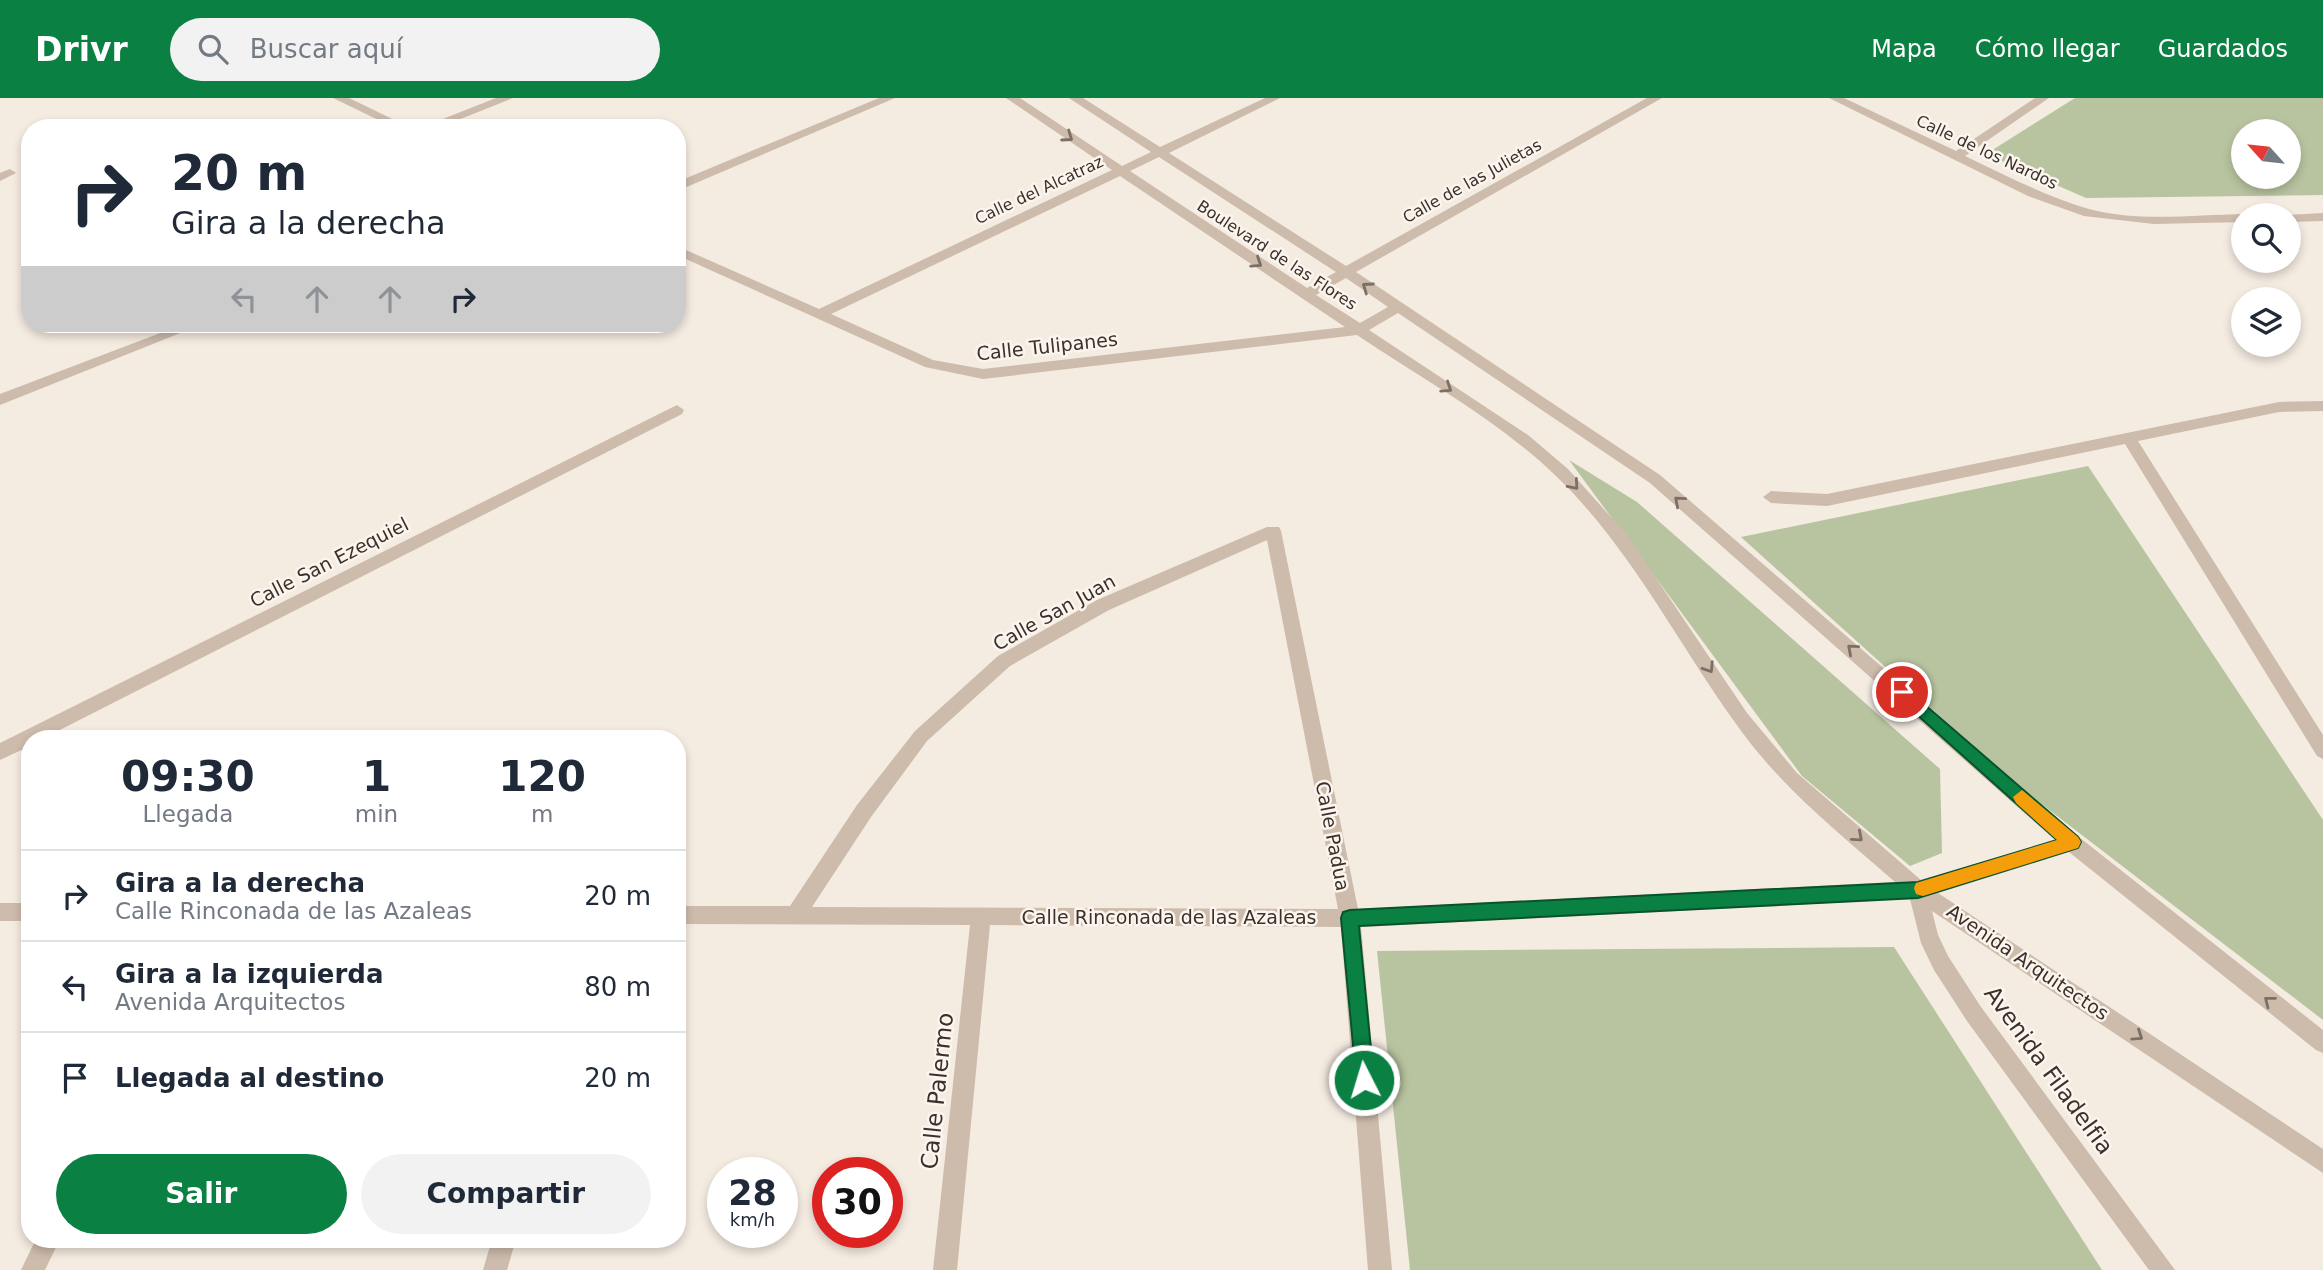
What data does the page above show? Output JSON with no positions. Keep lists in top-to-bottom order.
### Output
{
  "streets": {
    "street": [
      "Calle de los Nardos",
      "Calle de las Julietas",
      "Calle del Alcatraz",
      "Boulevard de las Flores",
      "Calle Tulipanes",
      "Calle San Ezequiel",
      "Calle San Juan",
      "Calle Padua",
      "Calle Rinconada de las Azaleas",
      "Avenida Arquitectos",
      "Avenida Filadelfia",
      "Calle Palermo"
    ]
  },
  "crossings": [
    ["Calle de las Julietas", "Boulevard de las Flores"],
    ["Calle del Alcatraz", "Boulevard de las Flores"],
    ["Calle del Alcatraz", "Calle Tulipanes"],
    ["Boulevard de las Flores", "Calle Tulipanes"],
    ["Boulevard de las Flores", "Calle Rinconada de las Azaleas"],
    ["Boulevard de las Flores", "Avenida Arquitectos"],
    ["Calle San Juan", "Calle Padua"],
    ["Calle San Juan", "Calle Rinconada de las Azaleas"],
    ["Calle Padua", "Calle Rinconada de las Azaleas"],
    ["Calle Rinconada de las Azaleas", "Avenida Arquitectos"],
    ["Calle Rinconada de las Azaleas", "Avenida Filadelfia"],
    ["Calle Rinconada de las Azaleas", "Calle Palermo"],
    ["Avenida Arquitectos", "Avenida Filadelfia"]
  ],
  "one_way": ["Avenida Arquitectos"],
  "north": "top left",
  "page": {
    "header": "Drivr",
    "search": "Buscar aquí",
    "nav": ["Mapa", "Cómo llegar", "Guardados"],
    "turn": ["20 m", "Gira a la derecha"],
    "eta": [
      "09:30",
      "Llegada",
      "1",
      "min",
      "120",
      "m"
    ],
    "list": [
      {
        "name": "Gira a la derecha",
        "note": "Calle Rinconada de las Azaleas",
        "value": "20 m"
      },
      {
        "name": "Gira a la izquierda",
        "note": "Avenida Arquitectos",
        "value": "80 m"
      },
      {
        "name": "Llegada al destino",
        "value": "20 m"
      }
    ],
    "buttons": ["Salir", "Compartir"],
    "speed": "28 km/h",
    "limit": "30"
  }
}
